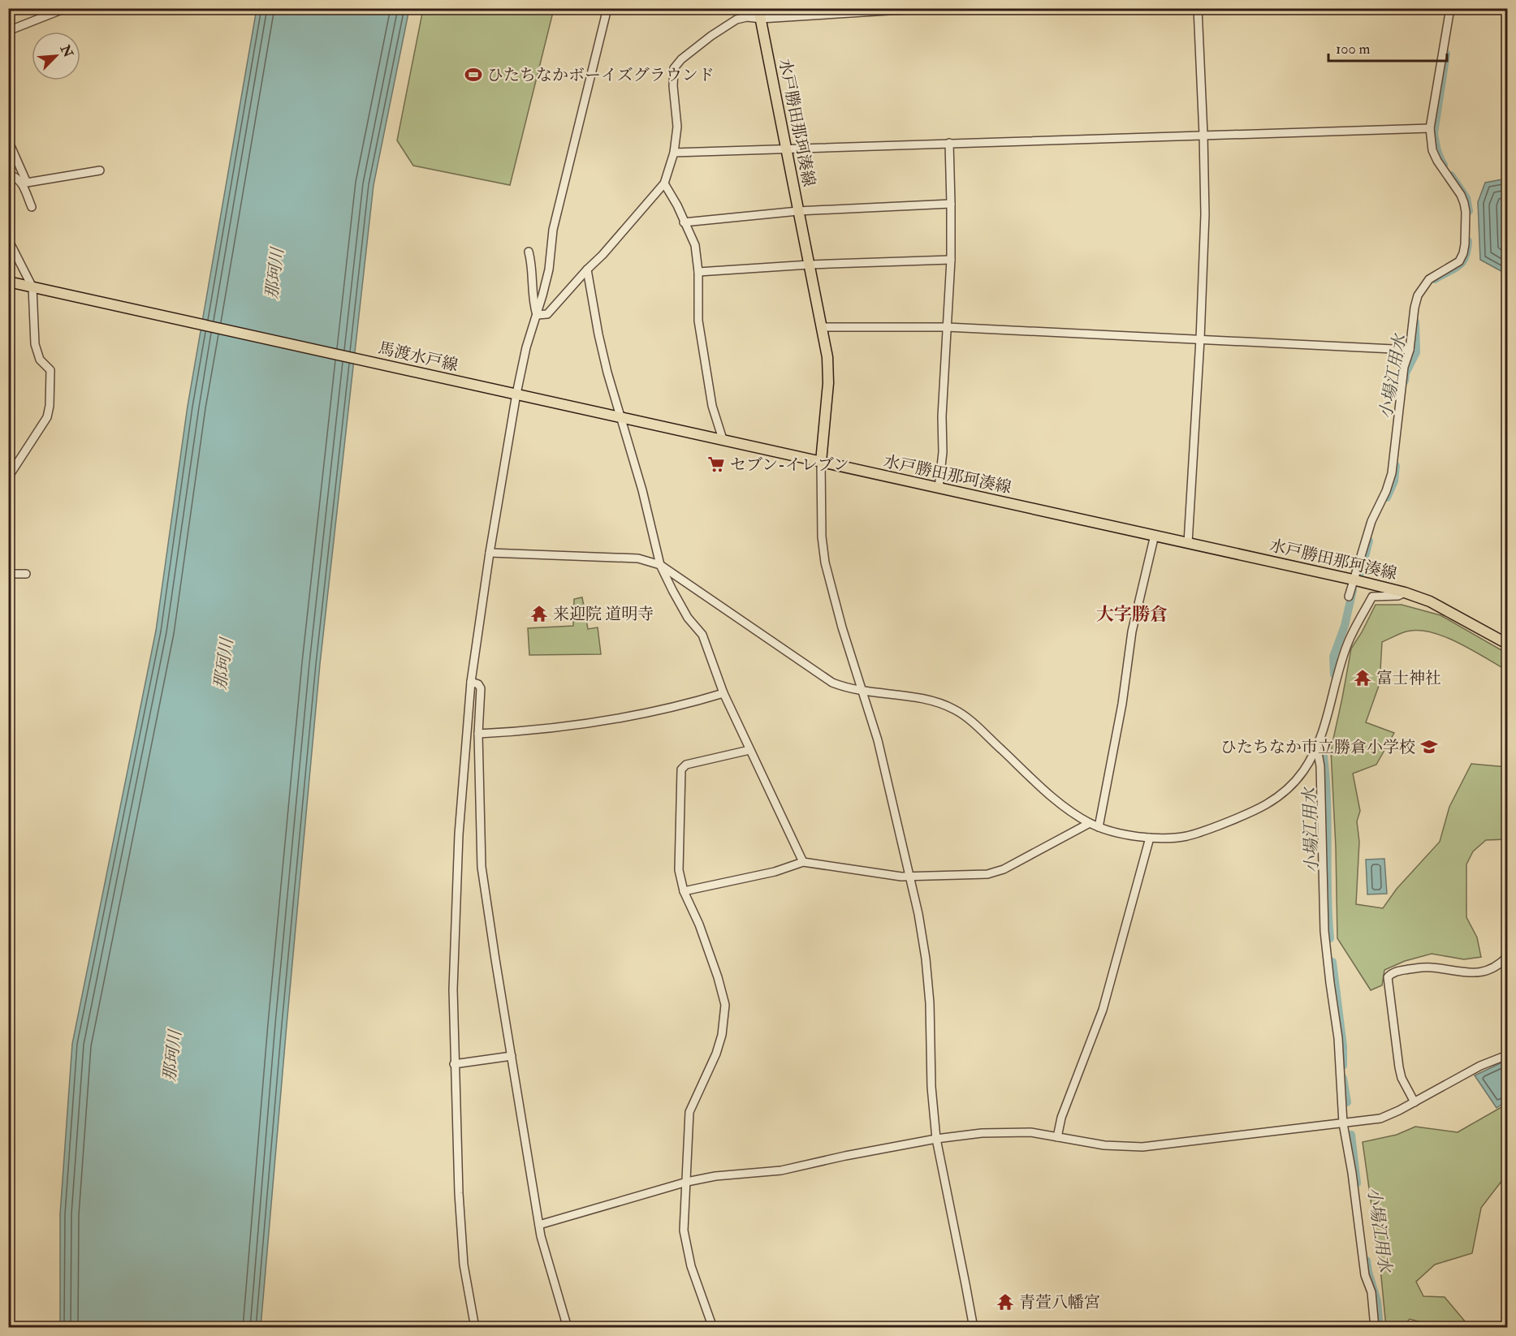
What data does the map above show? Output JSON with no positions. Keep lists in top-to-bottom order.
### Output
{
  "streets": {
    "main road": ["水戸勝田那珂湊線", "馬渡水戸線"]
  },
  "crossings": [
    ["水戸勝田那珂湊線", "馬渡水戸線"]
  ],
  "districts": ["大字勝倉"],
  "water": ["那珂川", "小場江用水"],
  "places": {
    "sports": ["ひたちなかボーイズグラウンド"],
    "supermarket": ["セブン-イレブン"],
    "temple": ["来迎院 道明寺", "富士神社", "青萱八幡宮"],
    "school or university": ["ひたちなか市立勝倉小学校"]
  },
  "scale_bar": "100 m",
  "north": "top right"
}
